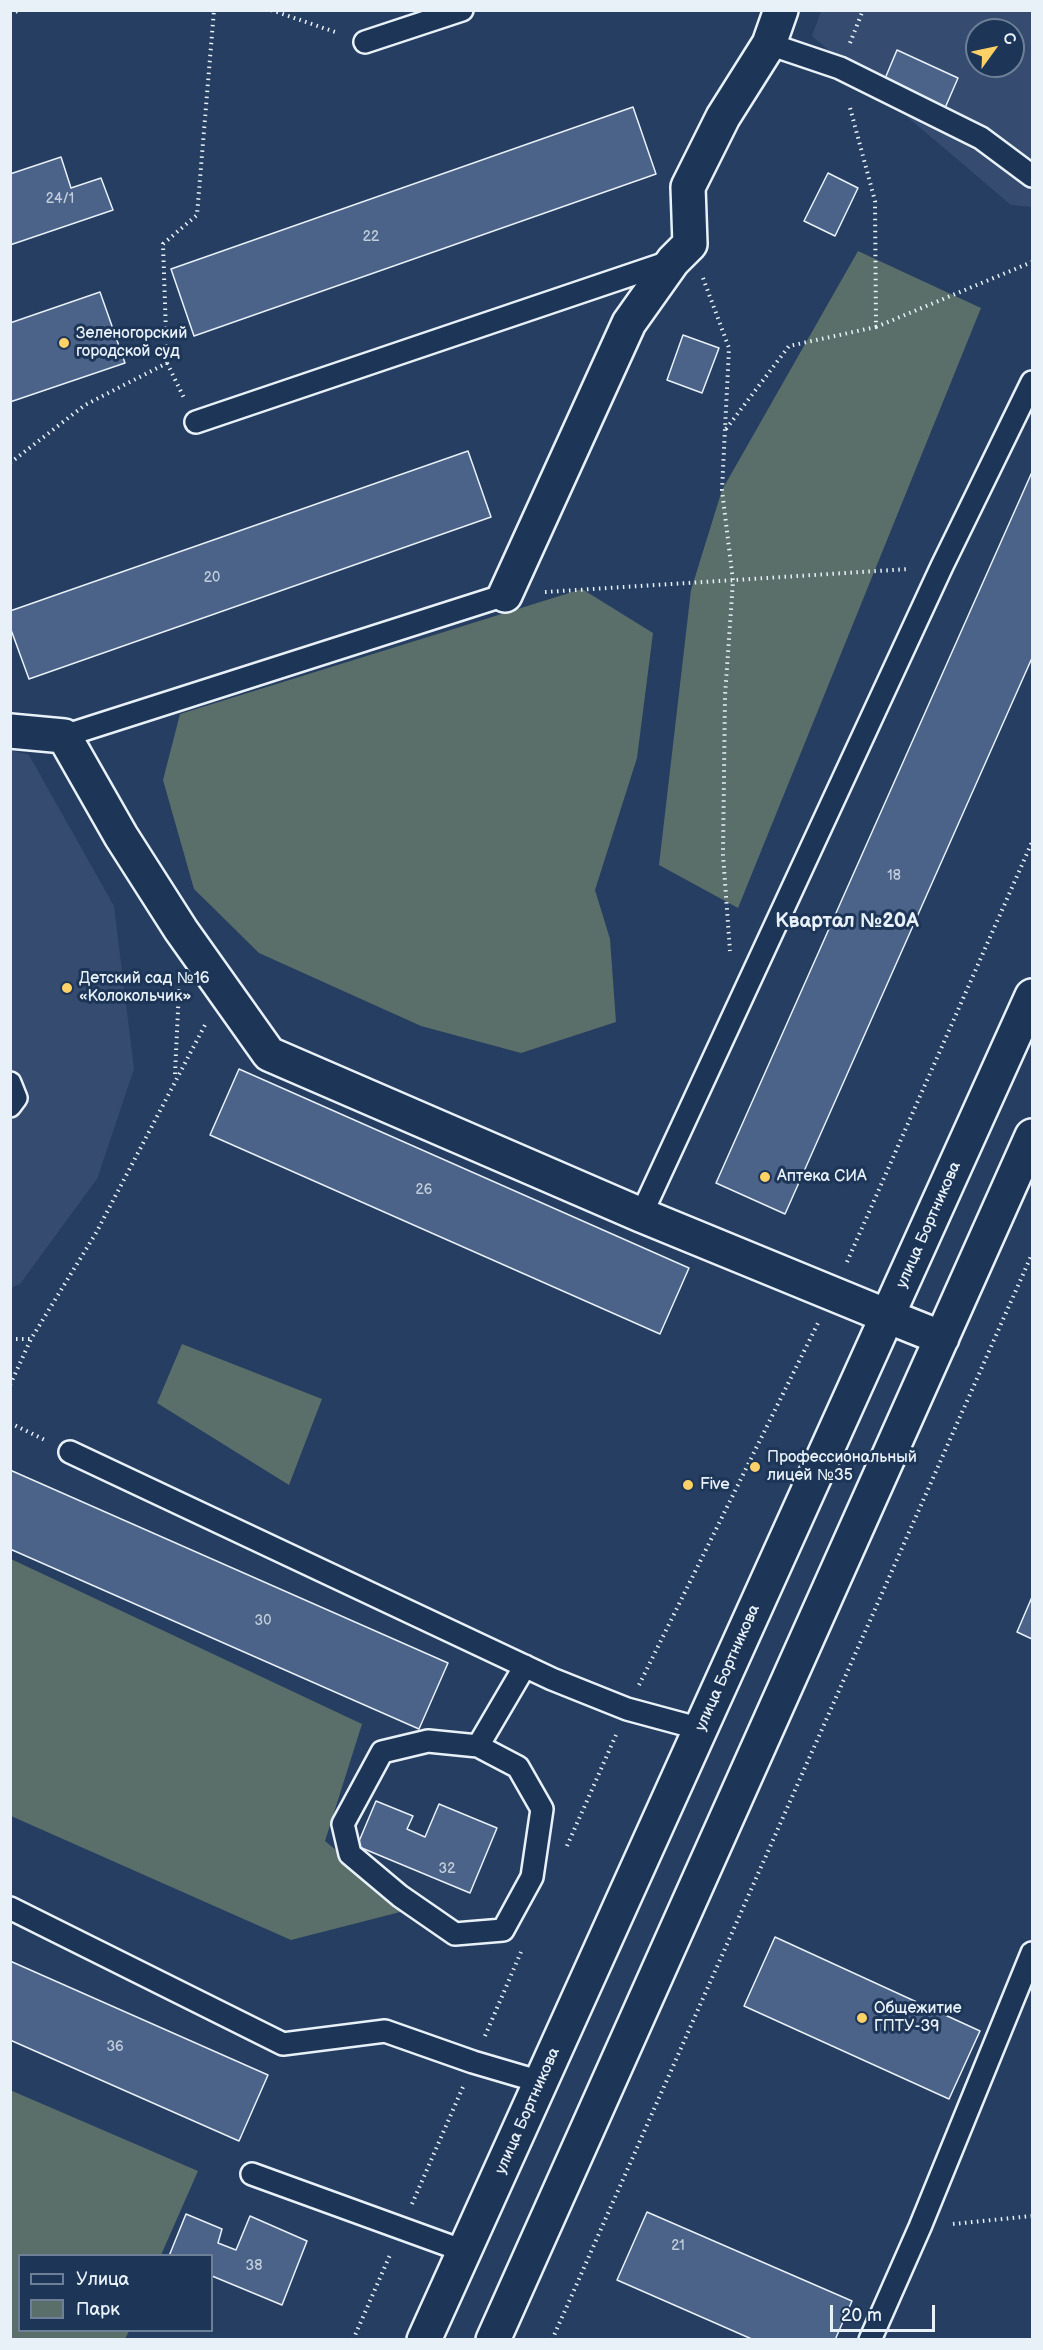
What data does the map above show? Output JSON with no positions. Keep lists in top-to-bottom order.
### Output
{
  "streets": {
    "main road": ["улица Бортникова"]
  },
  "districts": ["Квартал №20А"],
  "places": [
    "Зеленогорский городской суд",
    "Детский сад №16 «Колокольчик»",
    "Аптека СИА",
    "Профессиональный лицей №35",
    "Five",
    "Общежитие ГПТУ-39"
  ],
  "house_numbers": [
    "24/1",
    "22",
    "20",
    "18",
    "26",
    "30",
    "32",
    "36",
    "21",
    "38"
  ],
  "legend": ["Улица", "Парк"],
  "scale_bar": "20 m",
  "north": "top right"
}
